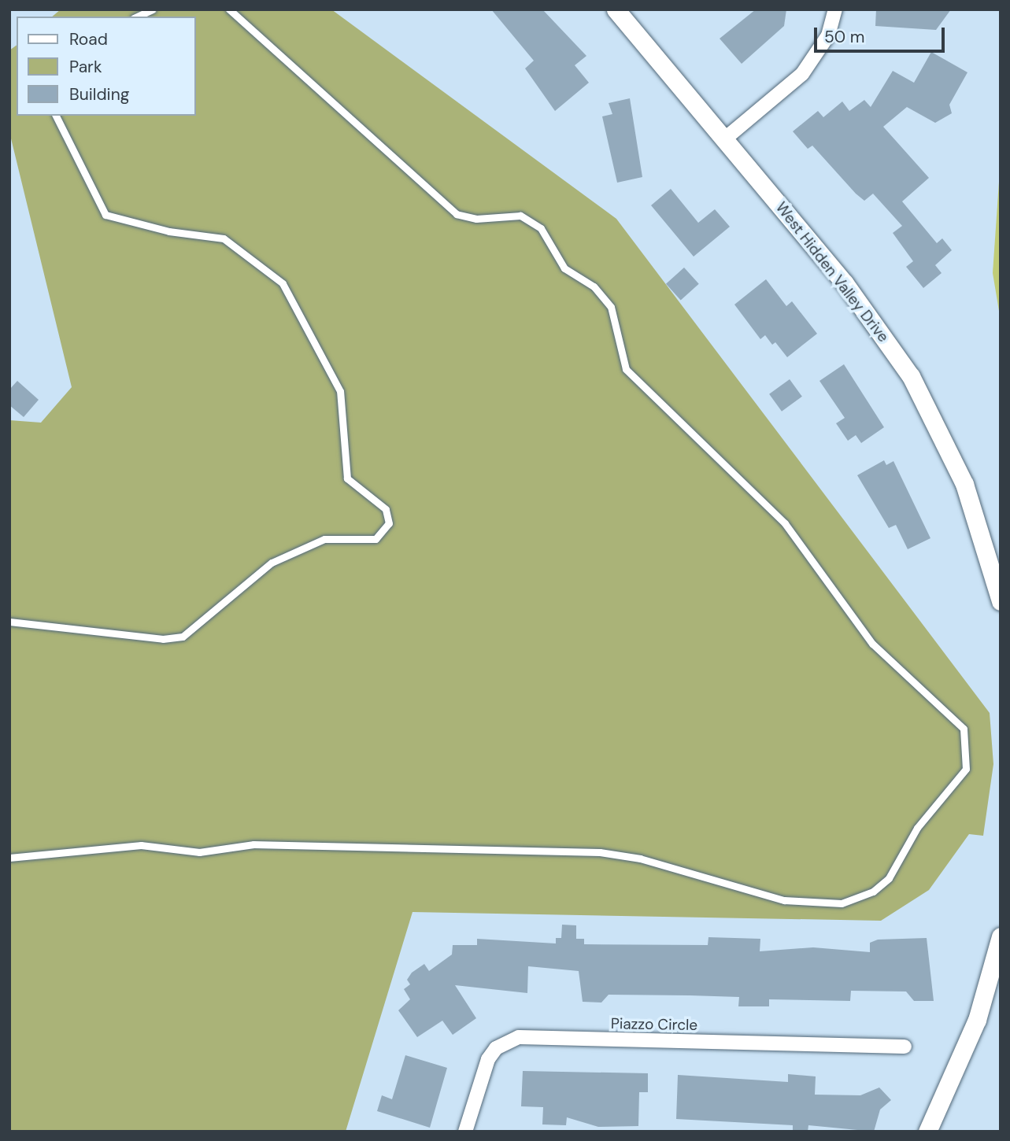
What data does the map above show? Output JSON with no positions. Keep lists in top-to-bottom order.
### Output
{
  "streets": {
    "street": ["West Hidden Valley Drive", "Piazzo Circle"]
  },
  "legend": ["Road", "Park", "Building"],
  "scale_bar": "50 m"
}
